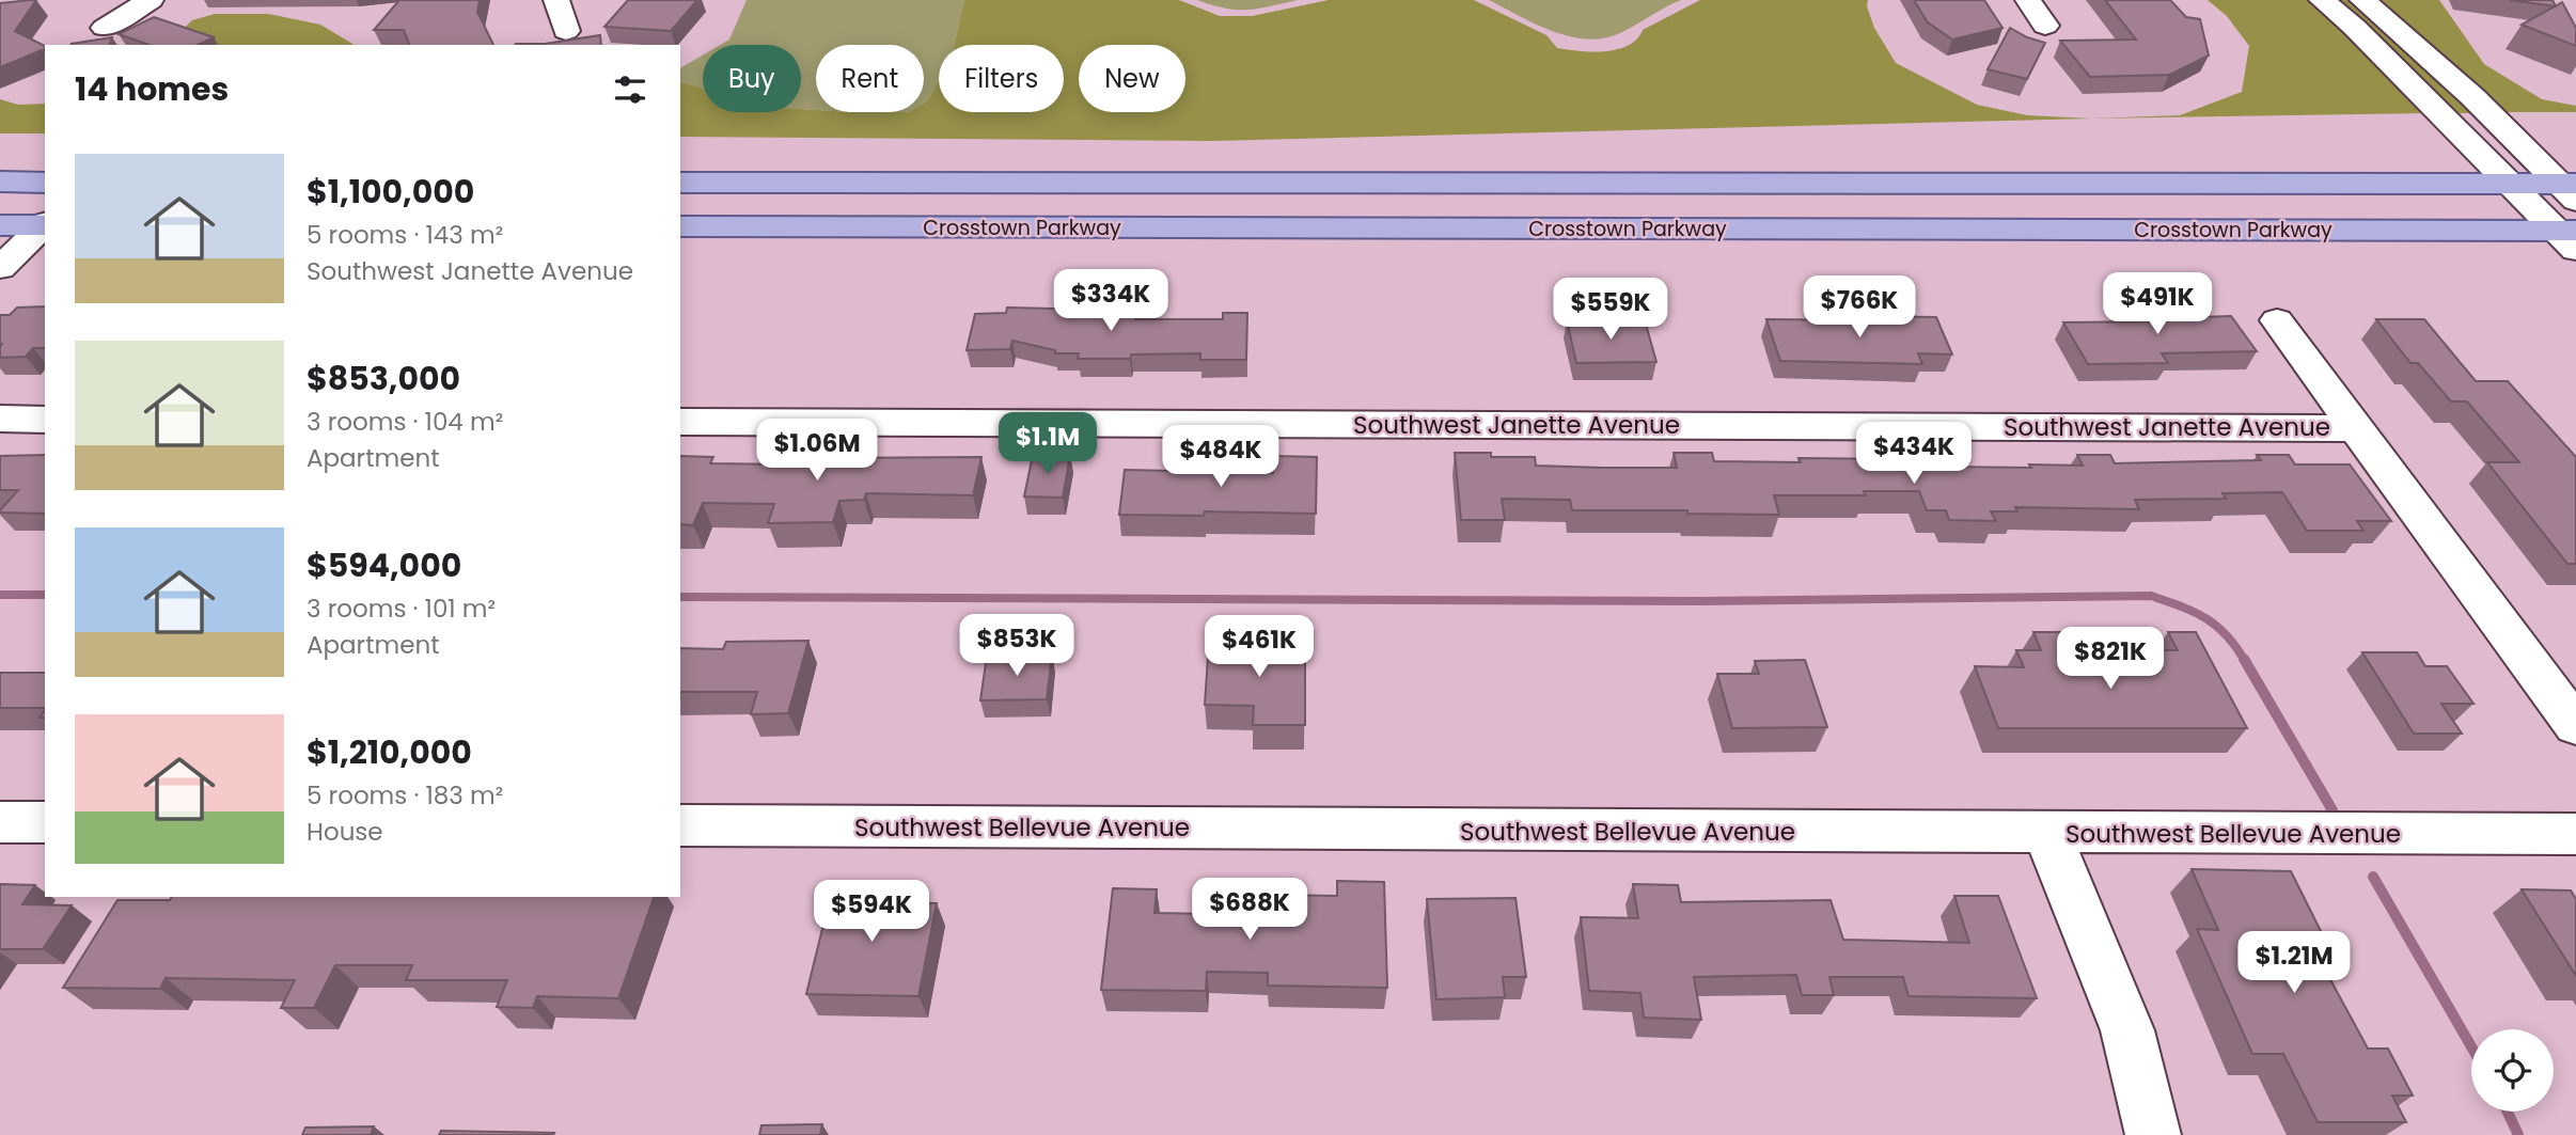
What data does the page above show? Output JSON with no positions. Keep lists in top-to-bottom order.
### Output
{
  "streets": {
    "main road": ["Crosstown Parkway"],
    "street": ["Southwest Janette Avenue", "Southwest Bellevue Avenue"]
  },
  "page": {
    "chip": [
      "Buy",
      "Rent",
      "Filters",
      "New"
    ],
    "heading": "14 homes",
    "list": [
      {
        "name": "$1,100,000",
        "note": "5 rooms · 143 m² · Southwest Janette Avenue"
      },
      {
        "name": "$853,000",
        "note": "3 rooms · 104 m² · Apartment"
      },
      {
        "name": "$594,000",
        "note": "3 rooms · 101 m² · Apartment"
      },
      {
        "name": "$1,210,000",
        "note": "5 rooms · 183 m² · House"
      }
    ],
    "price": [
      "$334K",
      "$491K",
      "$766K",
      "$559K",
      "$1.1M",
      "$1.06M",
      "$434K",
      "$484K",
      "$853K",
      "$461K",
      "$821K",
      "$688K",
      "$594K",
      "$1.21M"
    ]
  }
}
